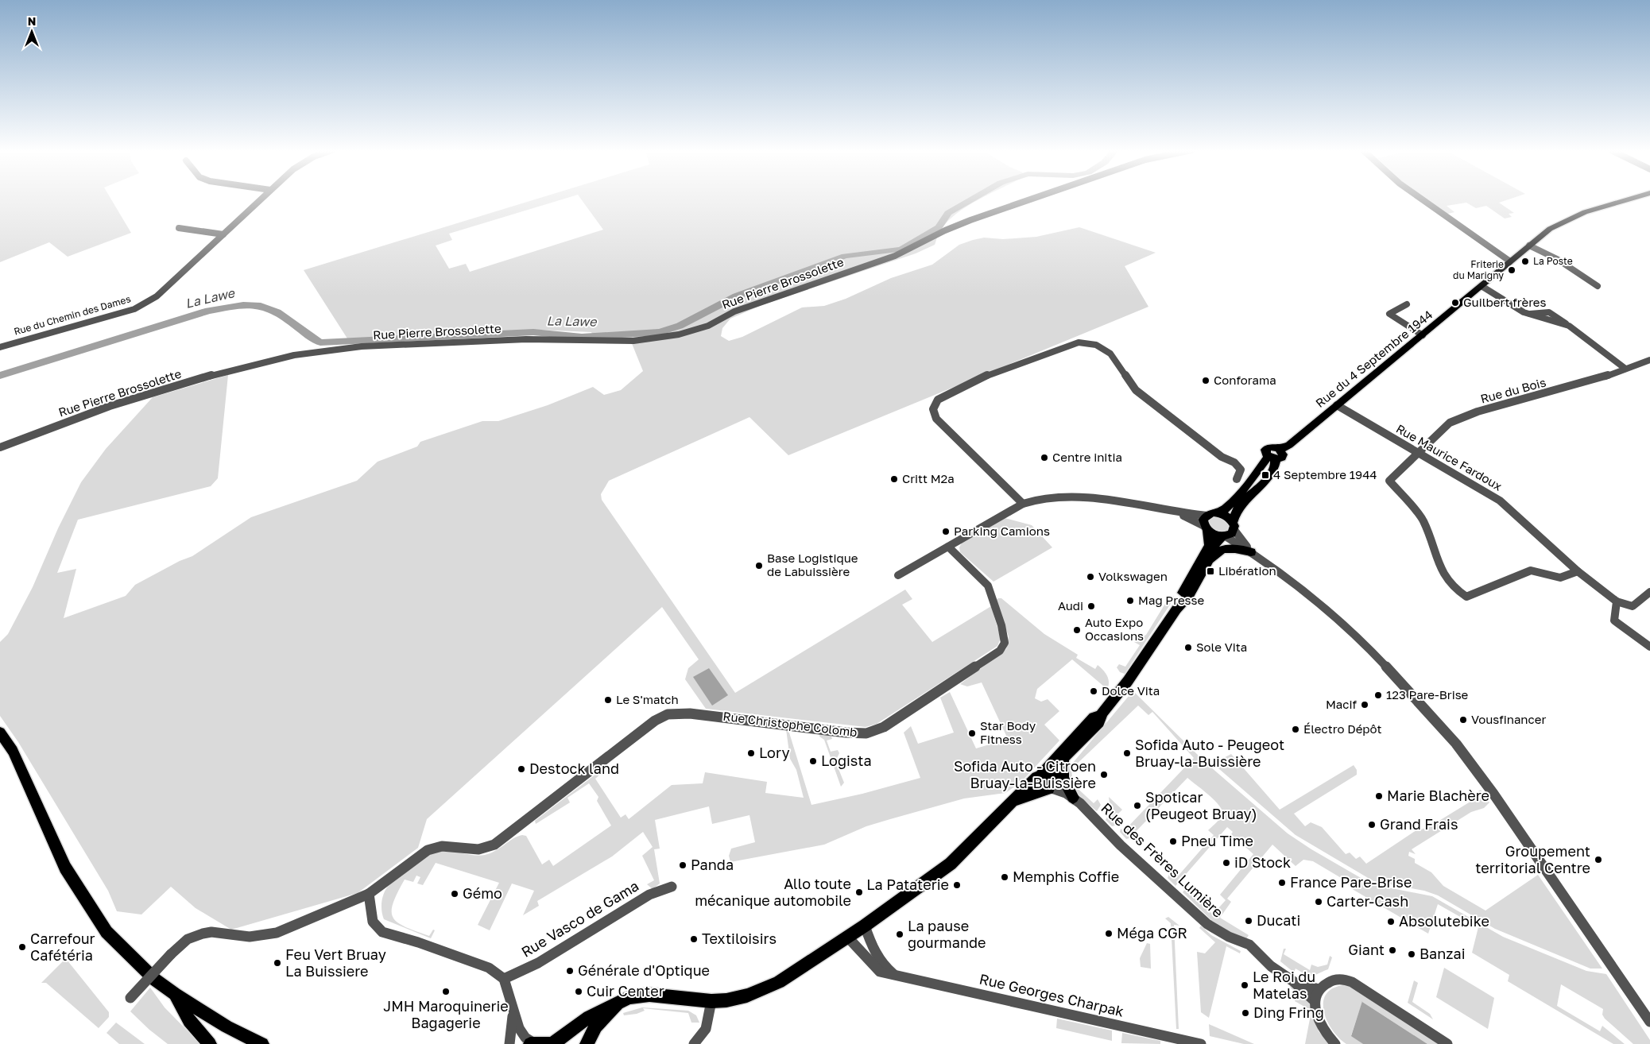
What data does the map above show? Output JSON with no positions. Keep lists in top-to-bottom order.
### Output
{
  "streets": {
    "main road": ["Rue du 4 Septembre 1944"],
    "street": [
      "Rue Pierre Brossolette",
      "Rue du Chemin des Dames",
      "Rue du Bois",
      "Rue Maurice Fardoux",
      "Rue Christophe Colomb",
      "Rue des Frères Lumière",
      "Rue Vasco de Gama",
      "Rue Georges Charpak"
    ]
  },
  "crossings": [
    ["Rue du 4 Septembre 1944", "Rue Maurice Fardoux"],
    ["Rue du Bois", "Rue Maurice Fardoux"]
  ],
  "water": ["La Lawe"],
  "places": {
    "other": [
      "La Poste",
      "Friterie du Marigny",
      "Guilbert frères",
      "Conforama",
      "Centre initia",
      "Critt M2a",
      "Parking Camions",
      "Base Logistique de Labuissière",
      "Volkswagen",
      "Mag Presse",
      "Audi",
      "Auto Expo Occasions",
      "Sole Vita",
      "Dolce Vita",
      "123 Pare-Brise",
      "Le S'match",
      "Macif",
      "Vousfinancer",
      "Électro Dépôt",
      "Star Body Fitness",
      "Lory",
      "Sofida Auto - Peugeot Bruay-la-Buissière",
      "Logista",
      "Destock land",
      "Sofida Auto - Citroen Bruay-la-Buissière",
      "Marie Blachère",
      "Spoticar (Peugeot Bruay)",
      "Grand Frais",
      "Pneu Time",
      "Groupement territorial Centre",
      "iD Stock",
      "Panda",
      "Memphis Coffie",
      "France Pare-Brise",
      "La Pataterie",
      "Allo toute mécanique automobile",
      "Gémo",
      "Carter-Cash",
      "Ducati",
      "Absolutebike",
      "Méga CGR",
      "La pause gourmande",
      "Textiloisirs",
      "Carrefour Cafétéria",
      "Giant",
      "Banzai",
      "Feu Vert Bruay La Buissiere",
      "Générale d'Optique",
      "Le Roi du Matelas",
      "JMH Maroquinerie Bagagerie",
      "Cuir Center",
      "Ding Fring"
    ],
    "transit": ["4 Septembre 1944", "Libération"]
  },
  "north": "top"
}
